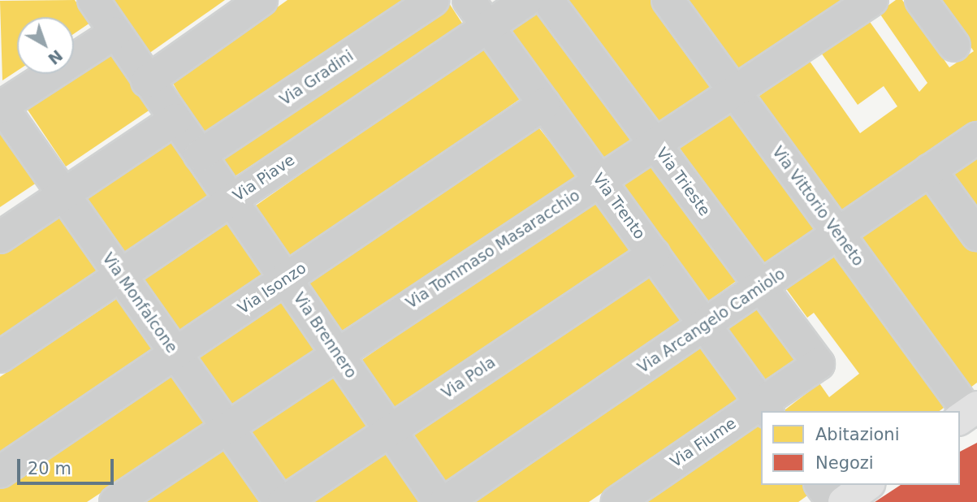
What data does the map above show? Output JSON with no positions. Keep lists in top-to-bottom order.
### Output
{
  "streets": {
    "street": [
      "Via Gradini",
      "Via Piave",
      "Via Trieste",
      "Via Trento",
      "Via Vittorio Veneto",
      "Via Tommaso Masaracchio",
      "Via Isonzo",
      "Via Monfalcone",
      "Via Arcangelo Camiolo",
      "Via Brennero",
      "Via Pola",
      "Via Fiume"
    ]
  },
  "crossings": [
    ["Via Gradini", "Via Brennero"],
    ["Via Piave", "Via Trento"],
    ["Via Piave", "Via Monfalcone"],
    ["Via Piave", "Via Brennero"],
    ["Via Trieste", "Via Tommaso Masaracchio"],
    ["Via Trieste", "Via Arcangelo Camiolo"],
    ["Via Trieste", "Via Fiume"],
    ["Via Trento", "Via Tommaso Masaracchio"],
    ["Via Trento", "Via Isonzo"],
    ["Via Trento", "Via Arcangelo Camiolo"],
    ["Via Trento", "Via Pola"],
    ["Via Trento", "Via Fiume"],
    ["Via Vittorio Veneto", "Via Tommaso Masaracchio"],
    ["Via Vittorio Veneto", "Via Arcangelo Camiolo"],
    ["Via Tommaso Masaracchio", "Via Monfalcone"],
    ["Via Tommaso Masaracchio", "Via Brennero"],
    ["Via Isonzo", "Via Monfalcone"],
    ["Via Isonzo", "Via Brennero"],
    ["Via Monfalcone", "Via Pola"],
    ["Via Brennero", "Via Pola"]
  ],
  "legend": ["Abitazioni", "Negozi"],
  "scale_bar": "20 m",
  "north": "bottom right"
}
